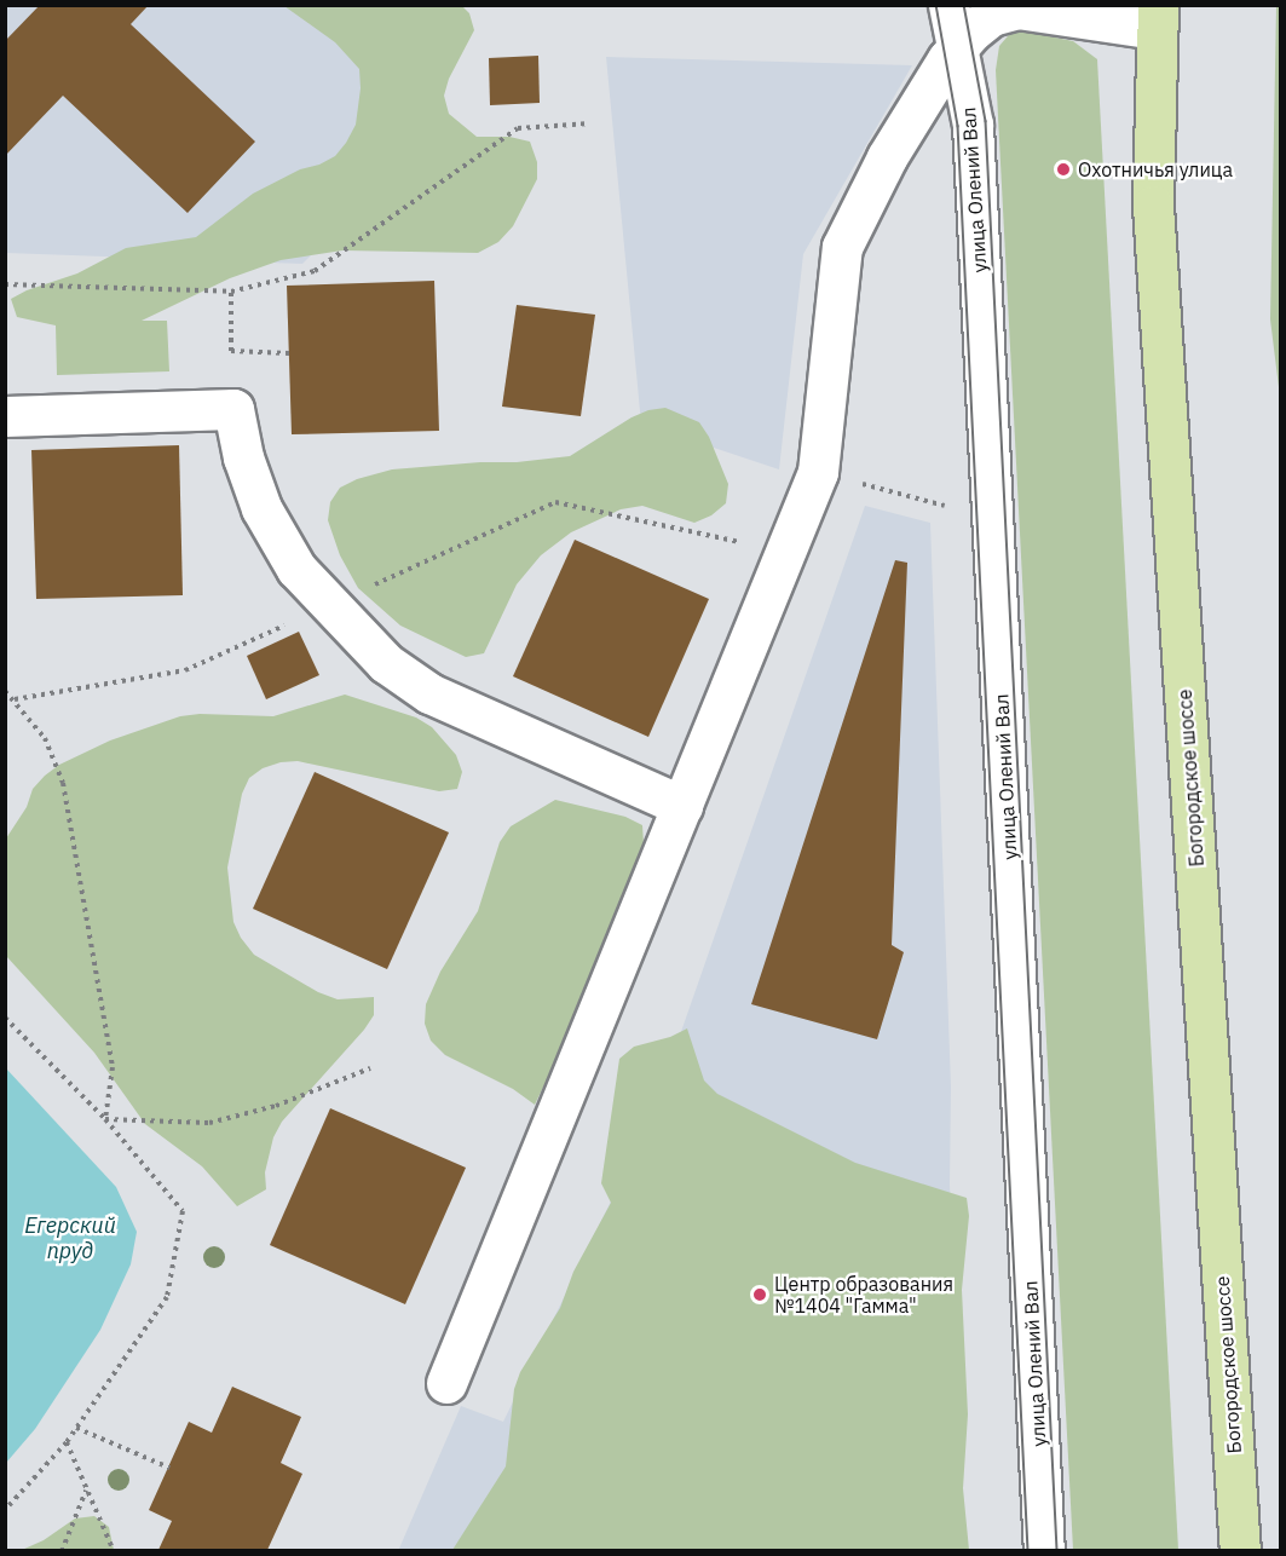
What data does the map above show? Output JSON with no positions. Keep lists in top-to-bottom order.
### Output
{
  "streets": {
    "main road": ["Богородское шоссе"],
    "street": ["улица Олений Вал"]
  },
  "water": ["Егерский пруд"],
  "places": ["Охотничья улица", "Центр образования №1404 \"Гамма\""]
}
